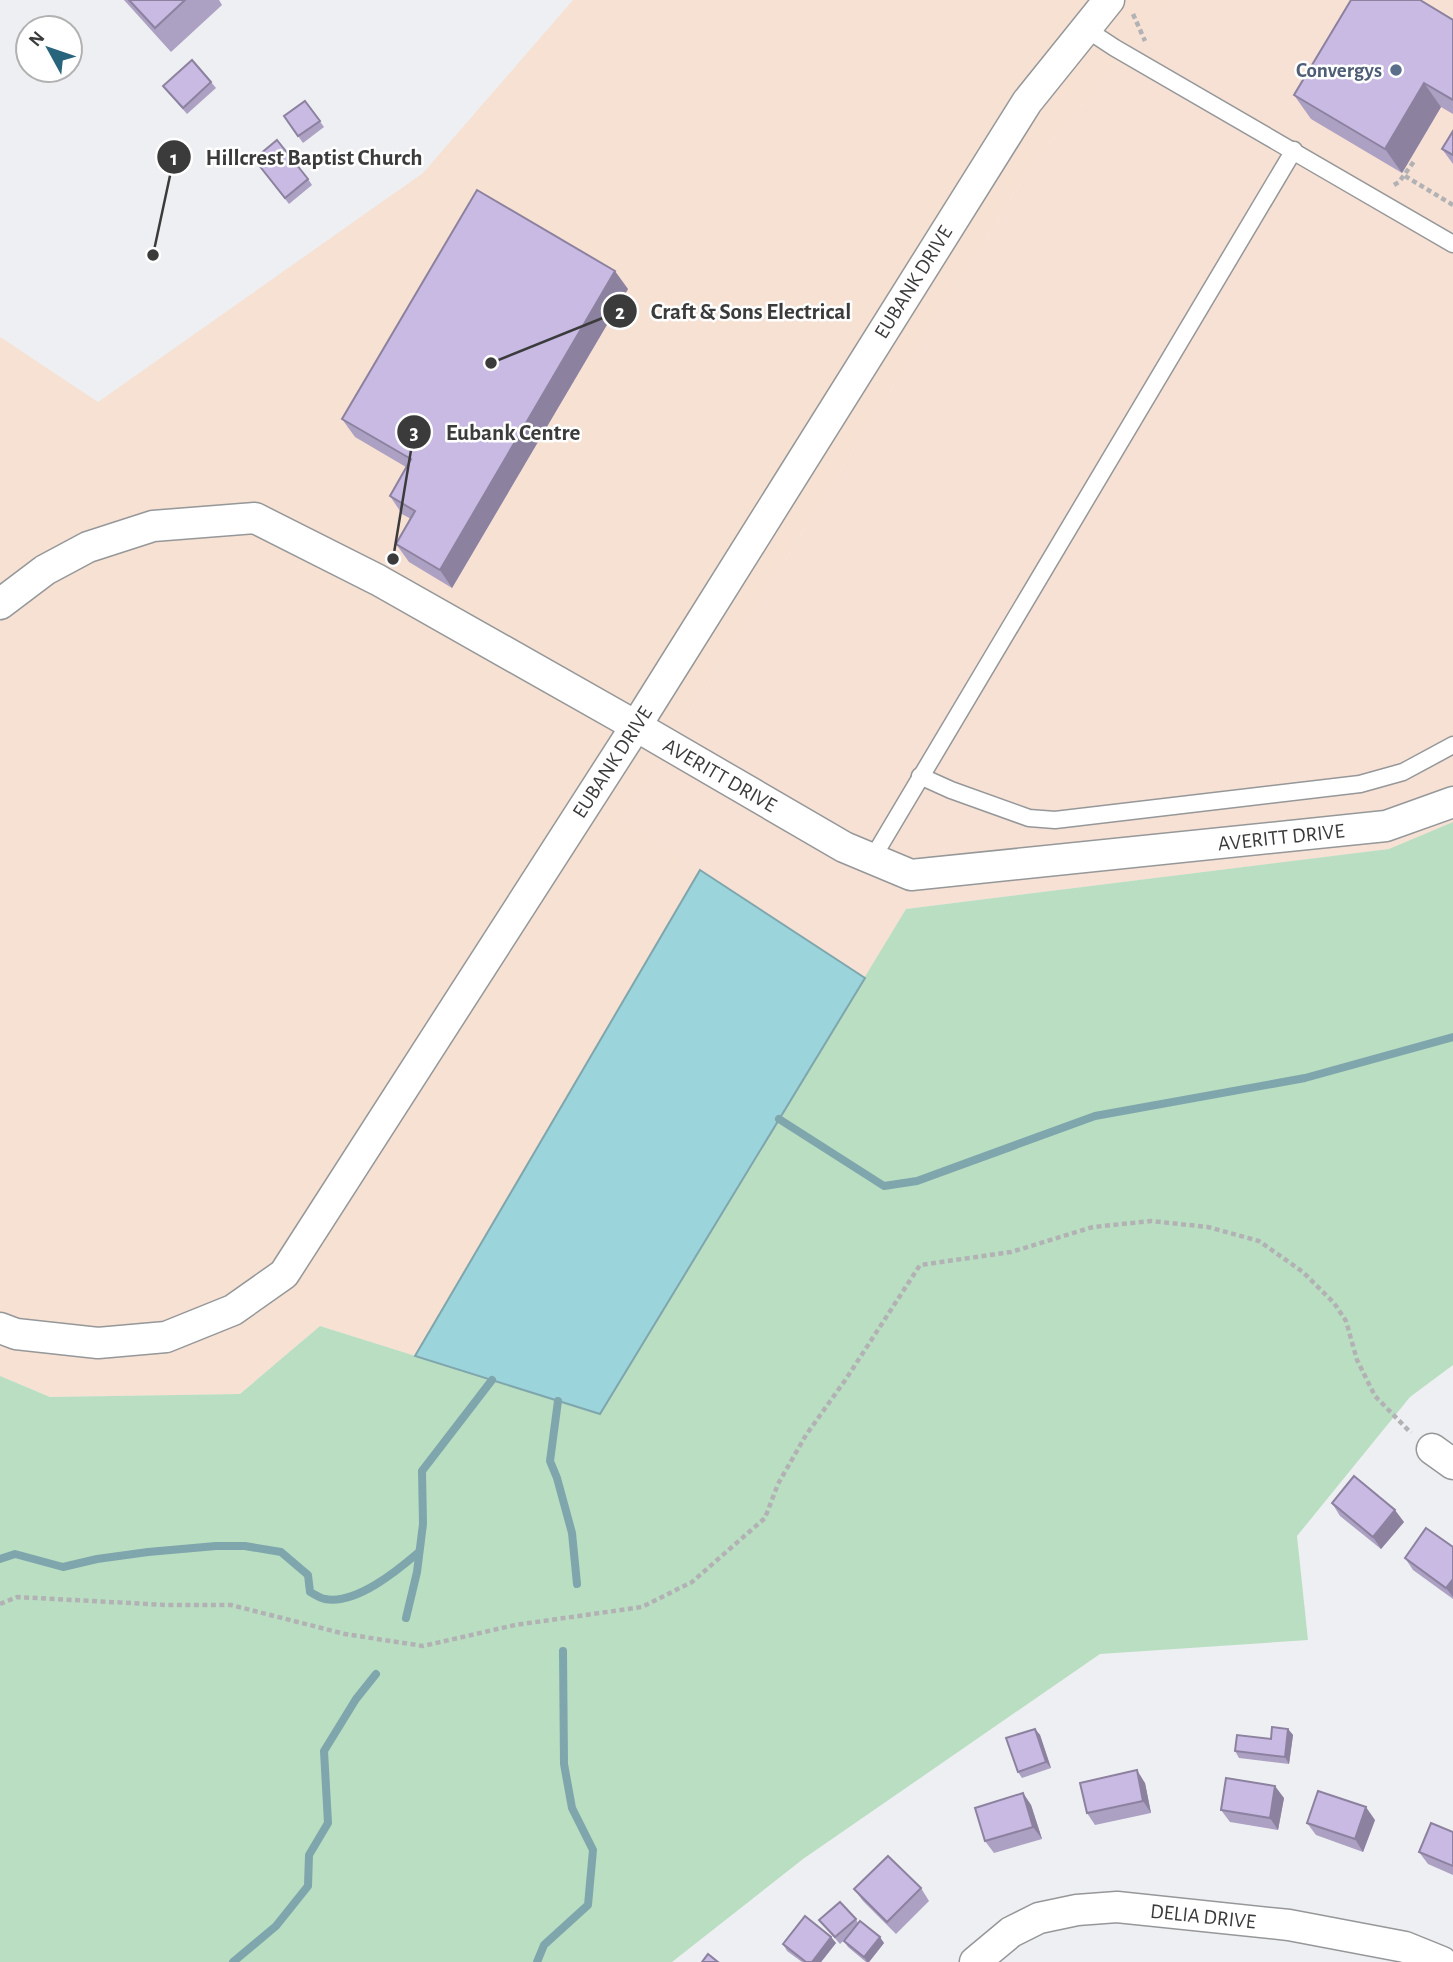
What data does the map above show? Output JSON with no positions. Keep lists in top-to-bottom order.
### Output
{
  "streets": {
    "street": ["EUBANK DRIVE", "AVERITT DRIVE", "DELIA DRIVE"]
  },
  "crossings": [
    ["EUBANK DRIVE", "AVERITT DRIVE"]
  ],
  "places": [
    "Convergys",
    "Hillcrest Baptist Church",
    "Craft & Sons Electrical",
    "Eubank Centre"
  ],
  "north": "top left"
}
